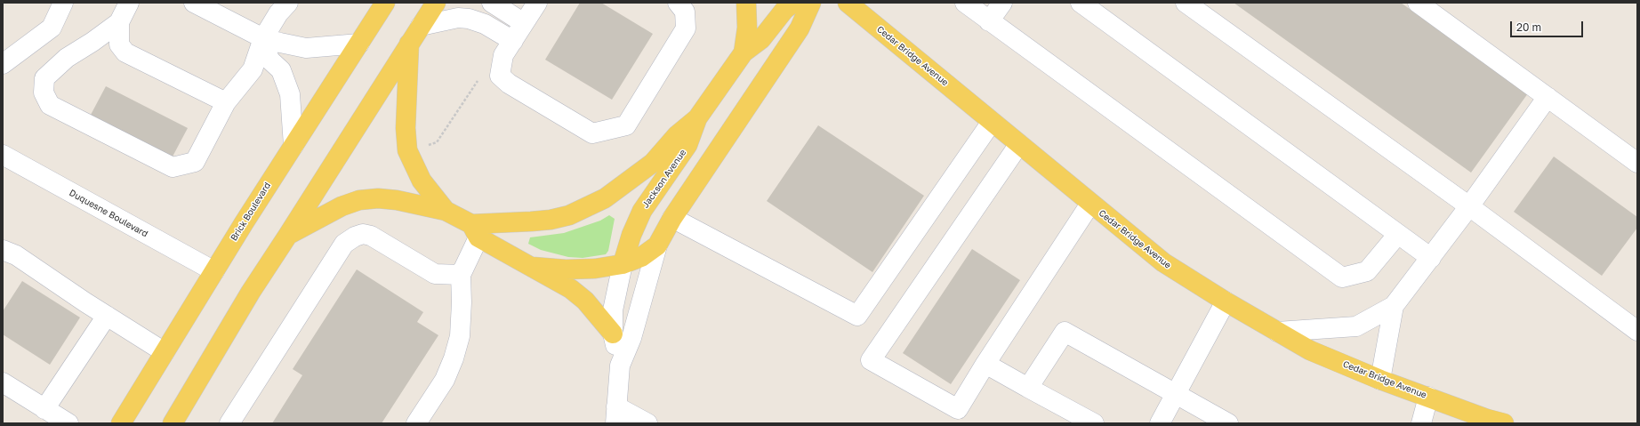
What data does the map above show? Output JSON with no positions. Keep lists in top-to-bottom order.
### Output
{
  "streets": {
    "main road": ["Cedar Bridge Avenue", "Jackson Avenue", "Brick Boulevard"],
    "street": ["Duquesne Boulevard"]
  },
  "crossings": [
    ["Brick Boulevard", "Duquesne Boulevard"]
  ],
  "scale_bar": "20 m"
}
